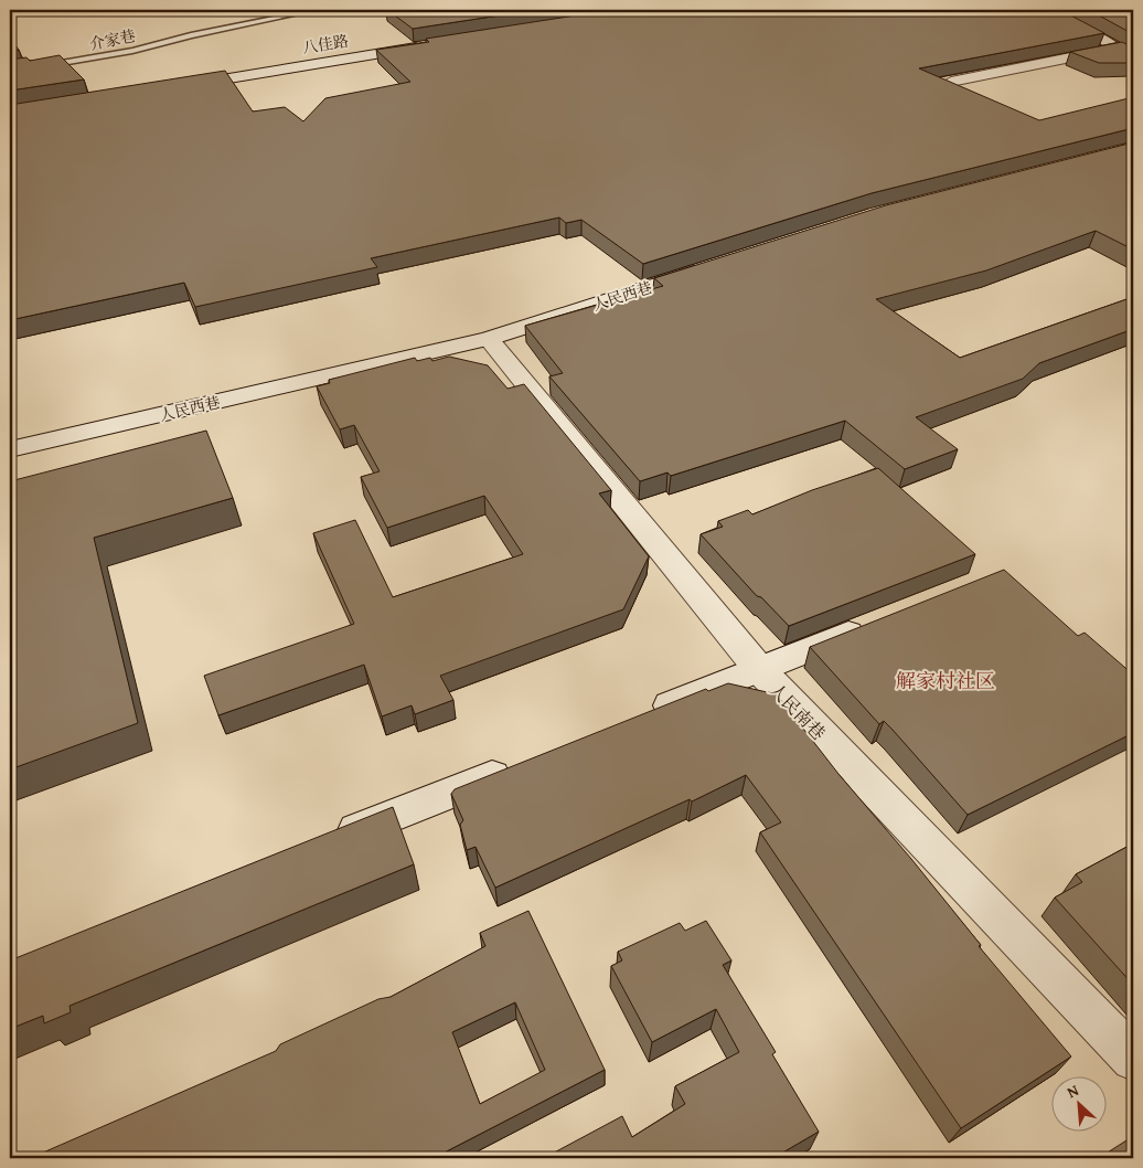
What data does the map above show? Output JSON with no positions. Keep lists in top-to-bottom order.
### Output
{
  "streets": {
    "street": ["八佳路", "人民西巷", "人民南巷"],
    "lane": ["介家巷"]
  },
  "crossings": [
    ["人民西巷", "人民南巷"]
  ],
  "districts": ["解家村社区"],
  "north": "top left"
}
